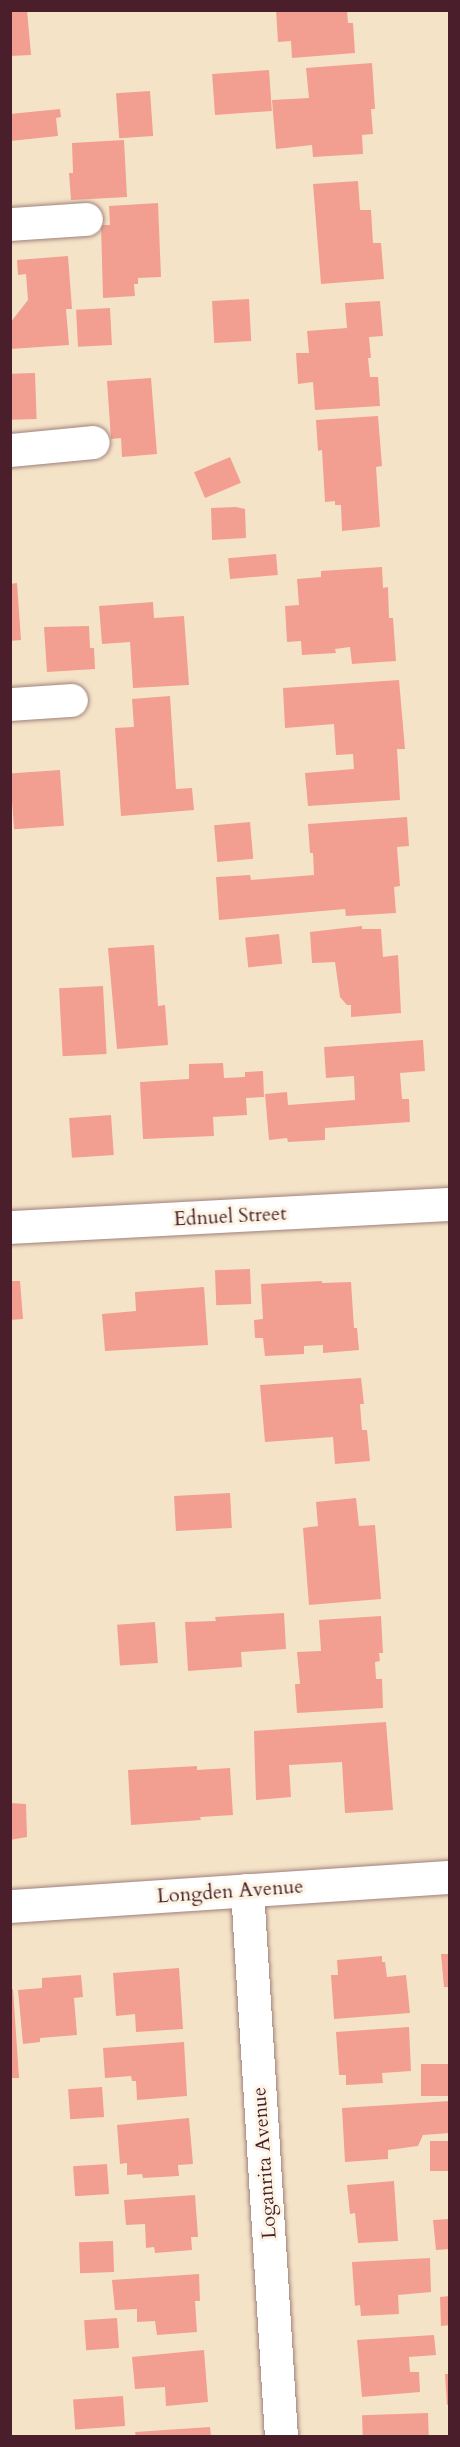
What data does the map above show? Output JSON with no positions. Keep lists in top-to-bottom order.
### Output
{
  "streets": {
    "street": ["Ednuel Street", "Longden Avenue", "Loganrita Avenue"]
  },
  "crossings": [
    ["Longden Avenue", "Loganrita Avenue"]
  ]
}
